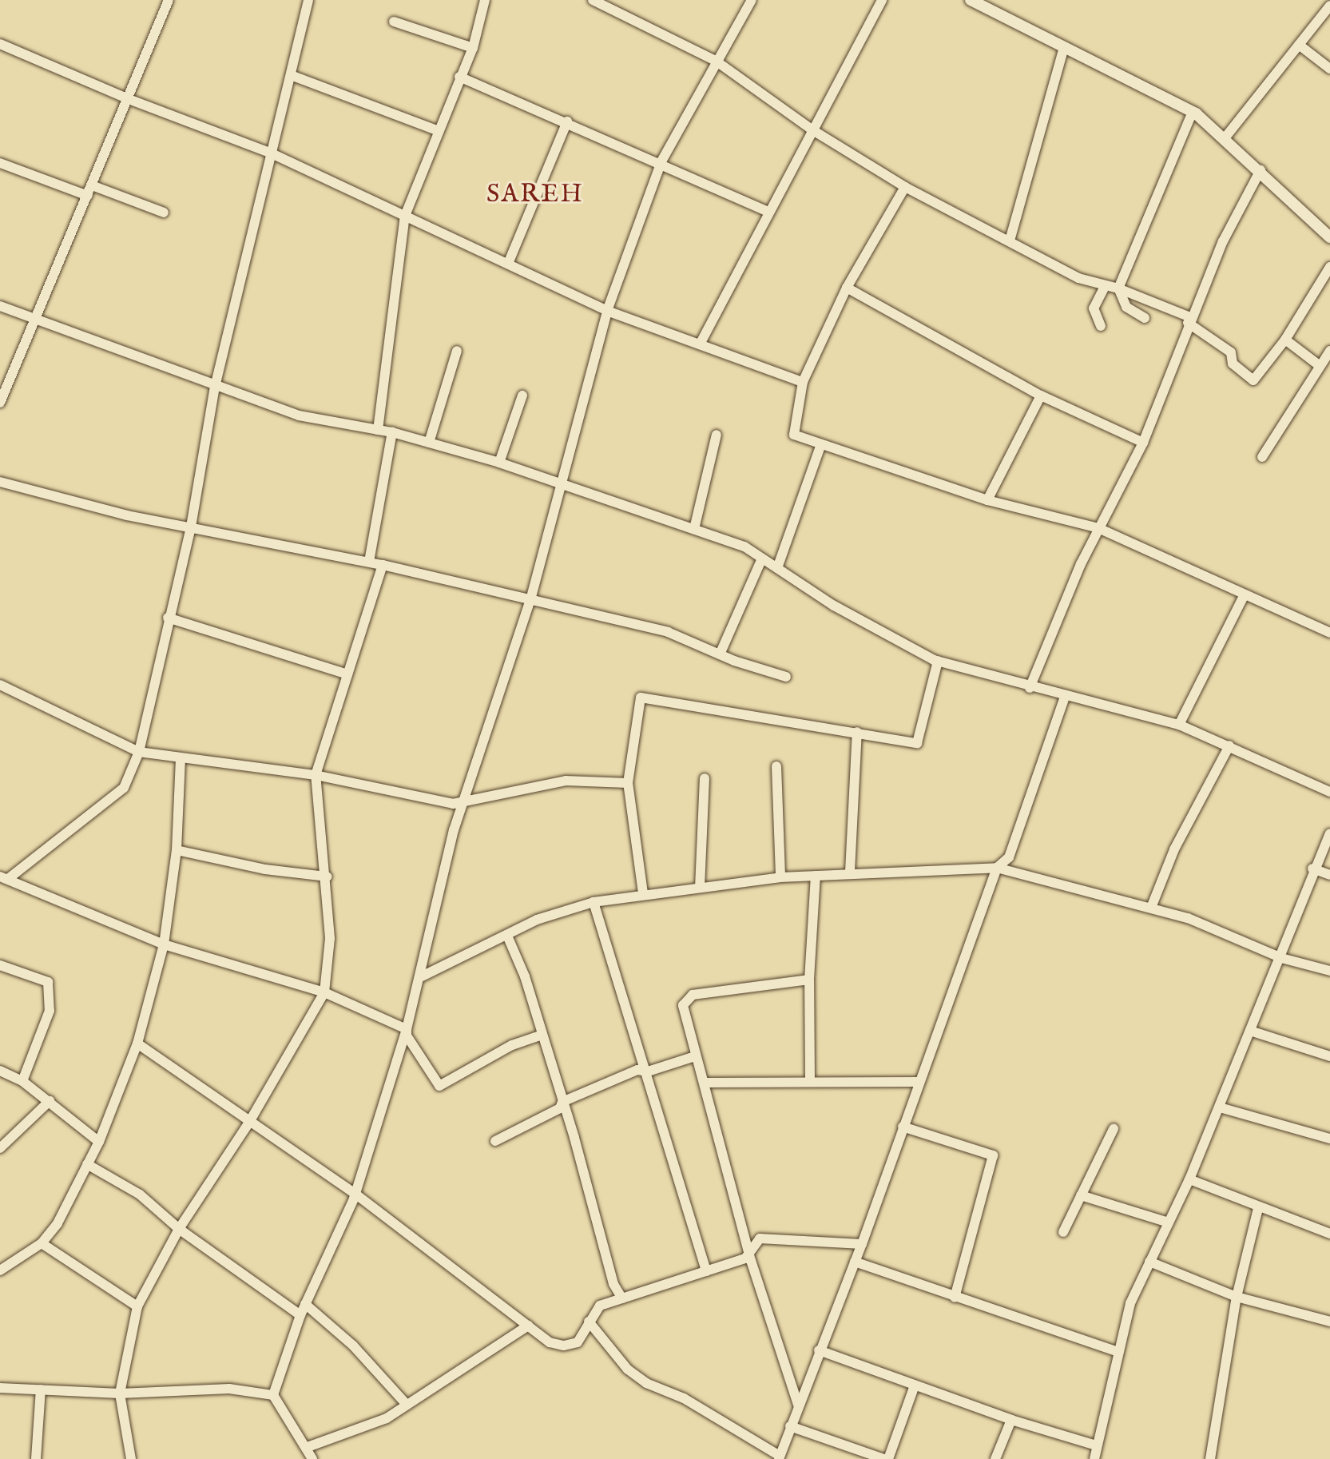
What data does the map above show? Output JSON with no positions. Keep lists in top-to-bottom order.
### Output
{
  "districts": ["SAREH"]
}
